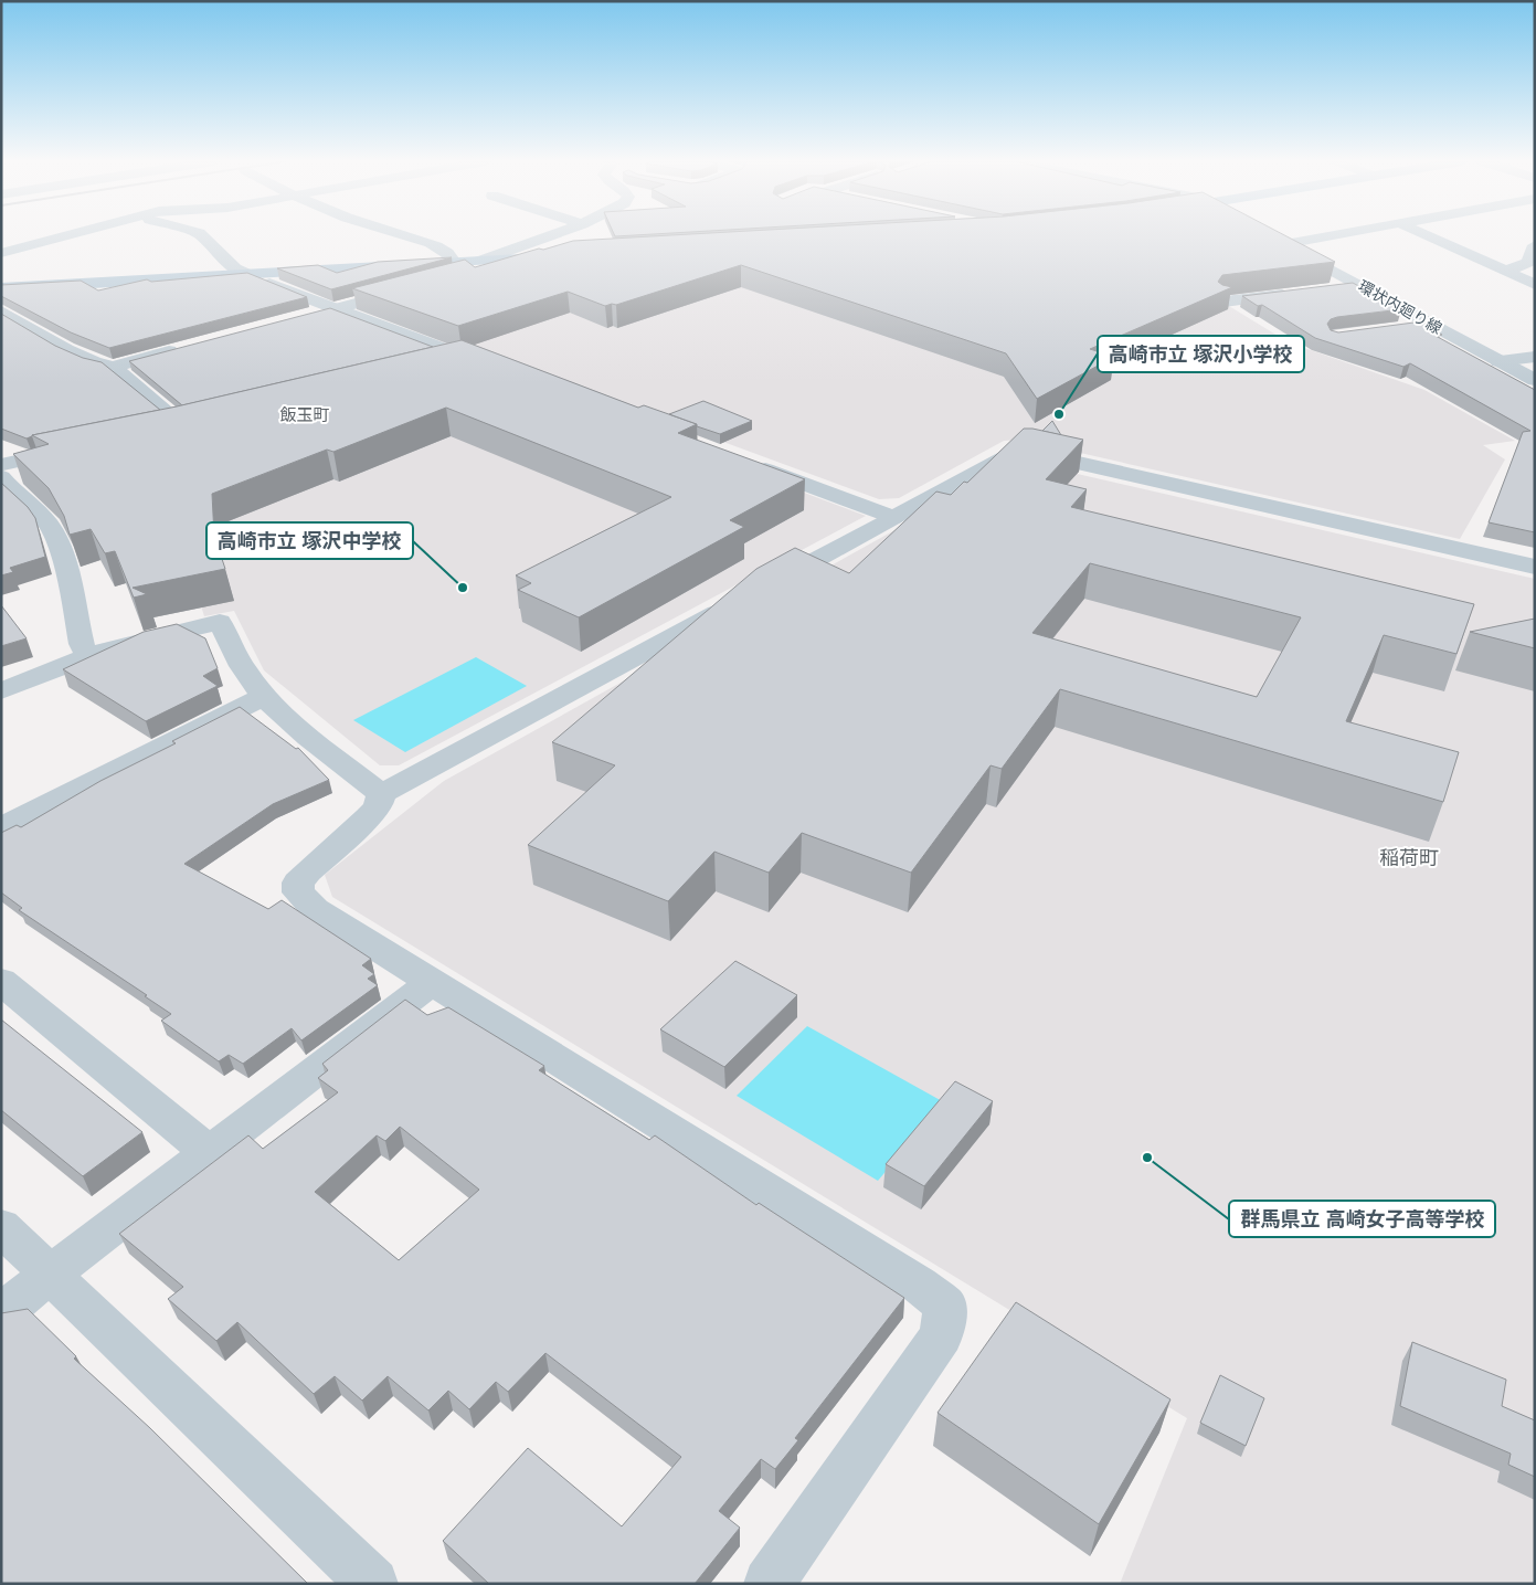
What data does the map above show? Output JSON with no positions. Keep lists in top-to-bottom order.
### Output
{
  "streets": {
    "street": ["環状内廻り線"]
  },
  "districts": ["飯玉町", "稲荷町"],
  "places": ["高崎市立 塚沢小学校", "高崎市立 塚沢中学校", "群馬県立 高崎女子高等学校"]
}
